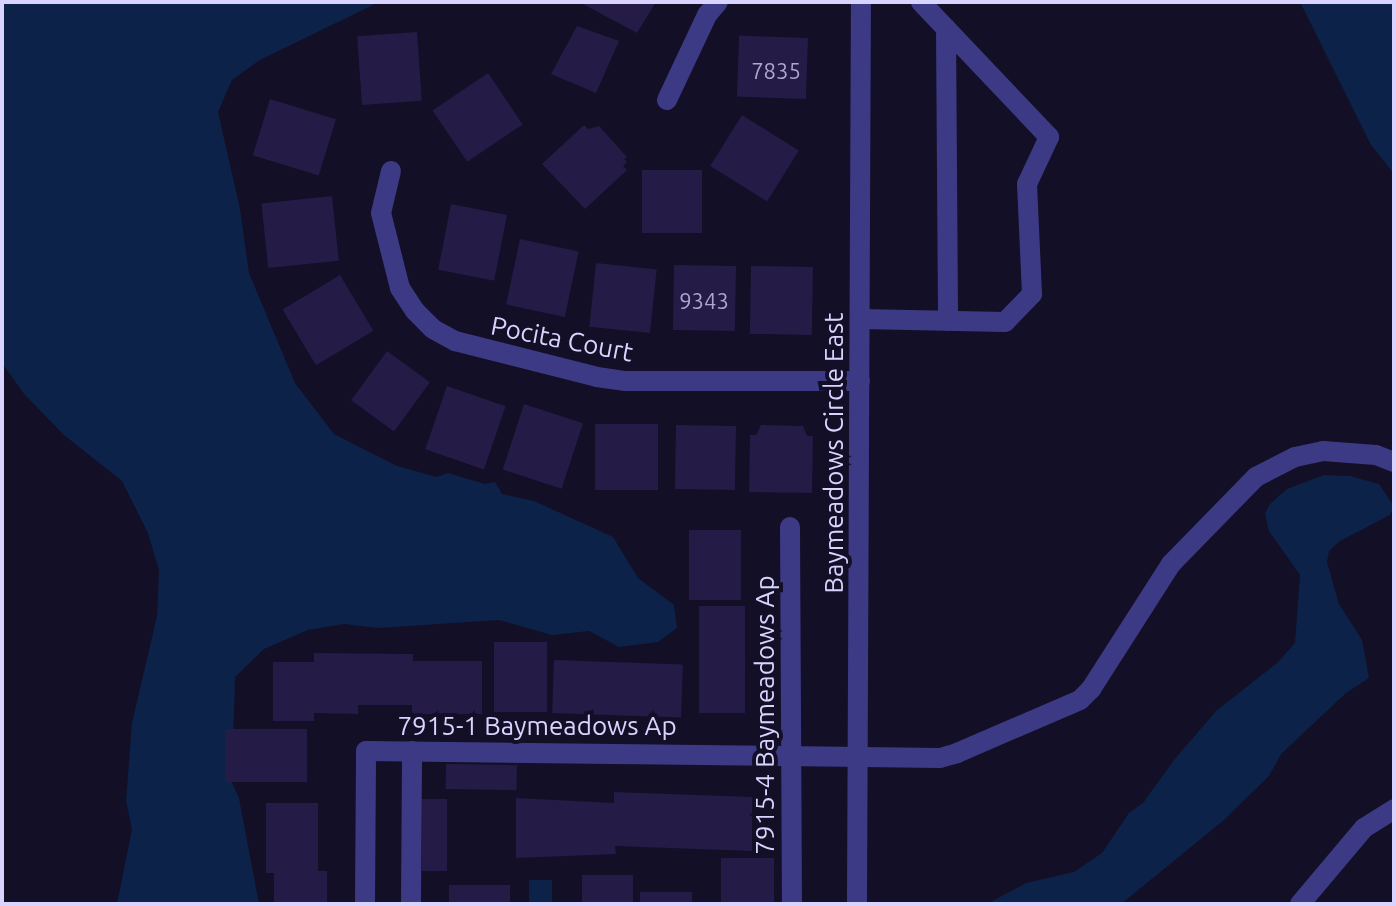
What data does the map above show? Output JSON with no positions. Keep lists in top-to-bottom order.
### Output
{
  "streets": {
    "street": [
      "Pocita Court",
      "Baymeadows Circle East",
      "7915-4 Baymeadows Ap",
      "7915-1 Baymeadows Ap"
    ]
  },
  "crossings": [
    ["Pocita Court", "Baymeadows Circle East"],
    ["Baymeadows Circle East", "7915-1 Baymeadows Ap"],
    ["7915-4 Baymeadows Ap", "7915-1 Baymeadows Ap"]
  ],
  "house_numbers": ["7835", "9343"]
}
